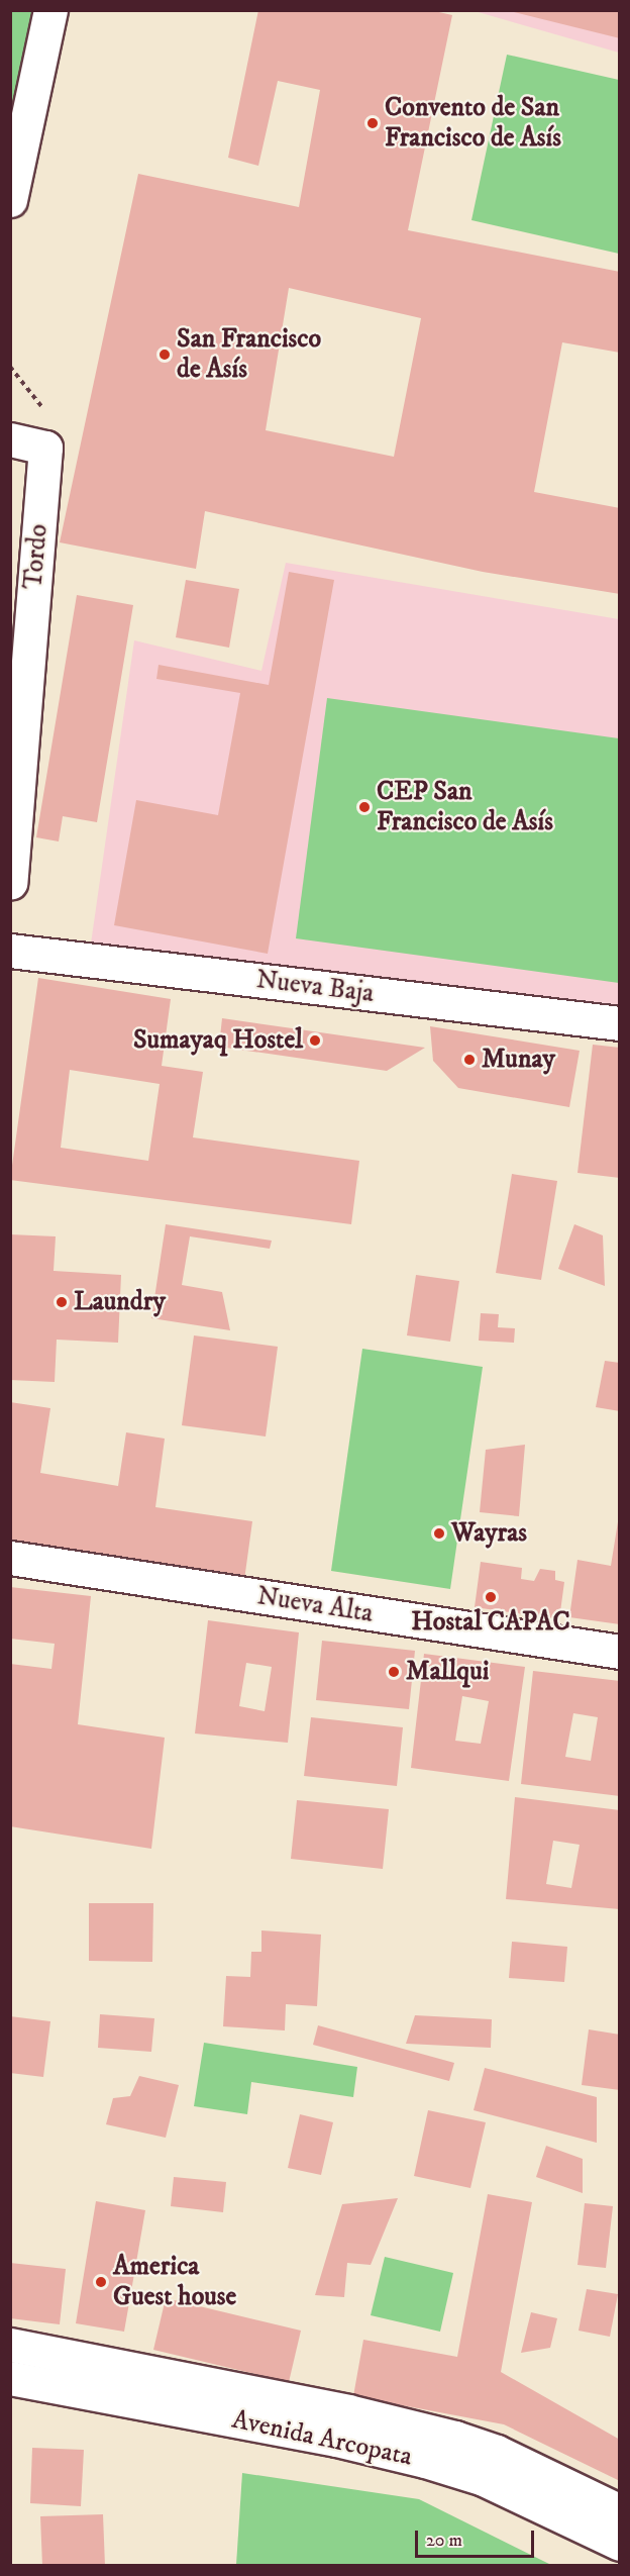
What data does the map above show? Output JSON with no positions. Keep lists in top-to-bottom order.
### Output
{
  "streets": {
    "street": [
      "Tordo",
      "Nueva Baja",
      "Nueva Alta",
      "Avenida Arcopata"
    ]
  },
  "places": [
    "Convento de San Francisco de Asís",
    "San Francisco de Asís",
    "CEP San Francisco de Asís",
    "Sumayaq Hostel",
    "Munay",
    "Laundry",
    "Wayras",
    "Hostal CAPAC",
    "Mallqui",
    "America Guest house"
  ],
  "scale_bar": "20 m"
}
